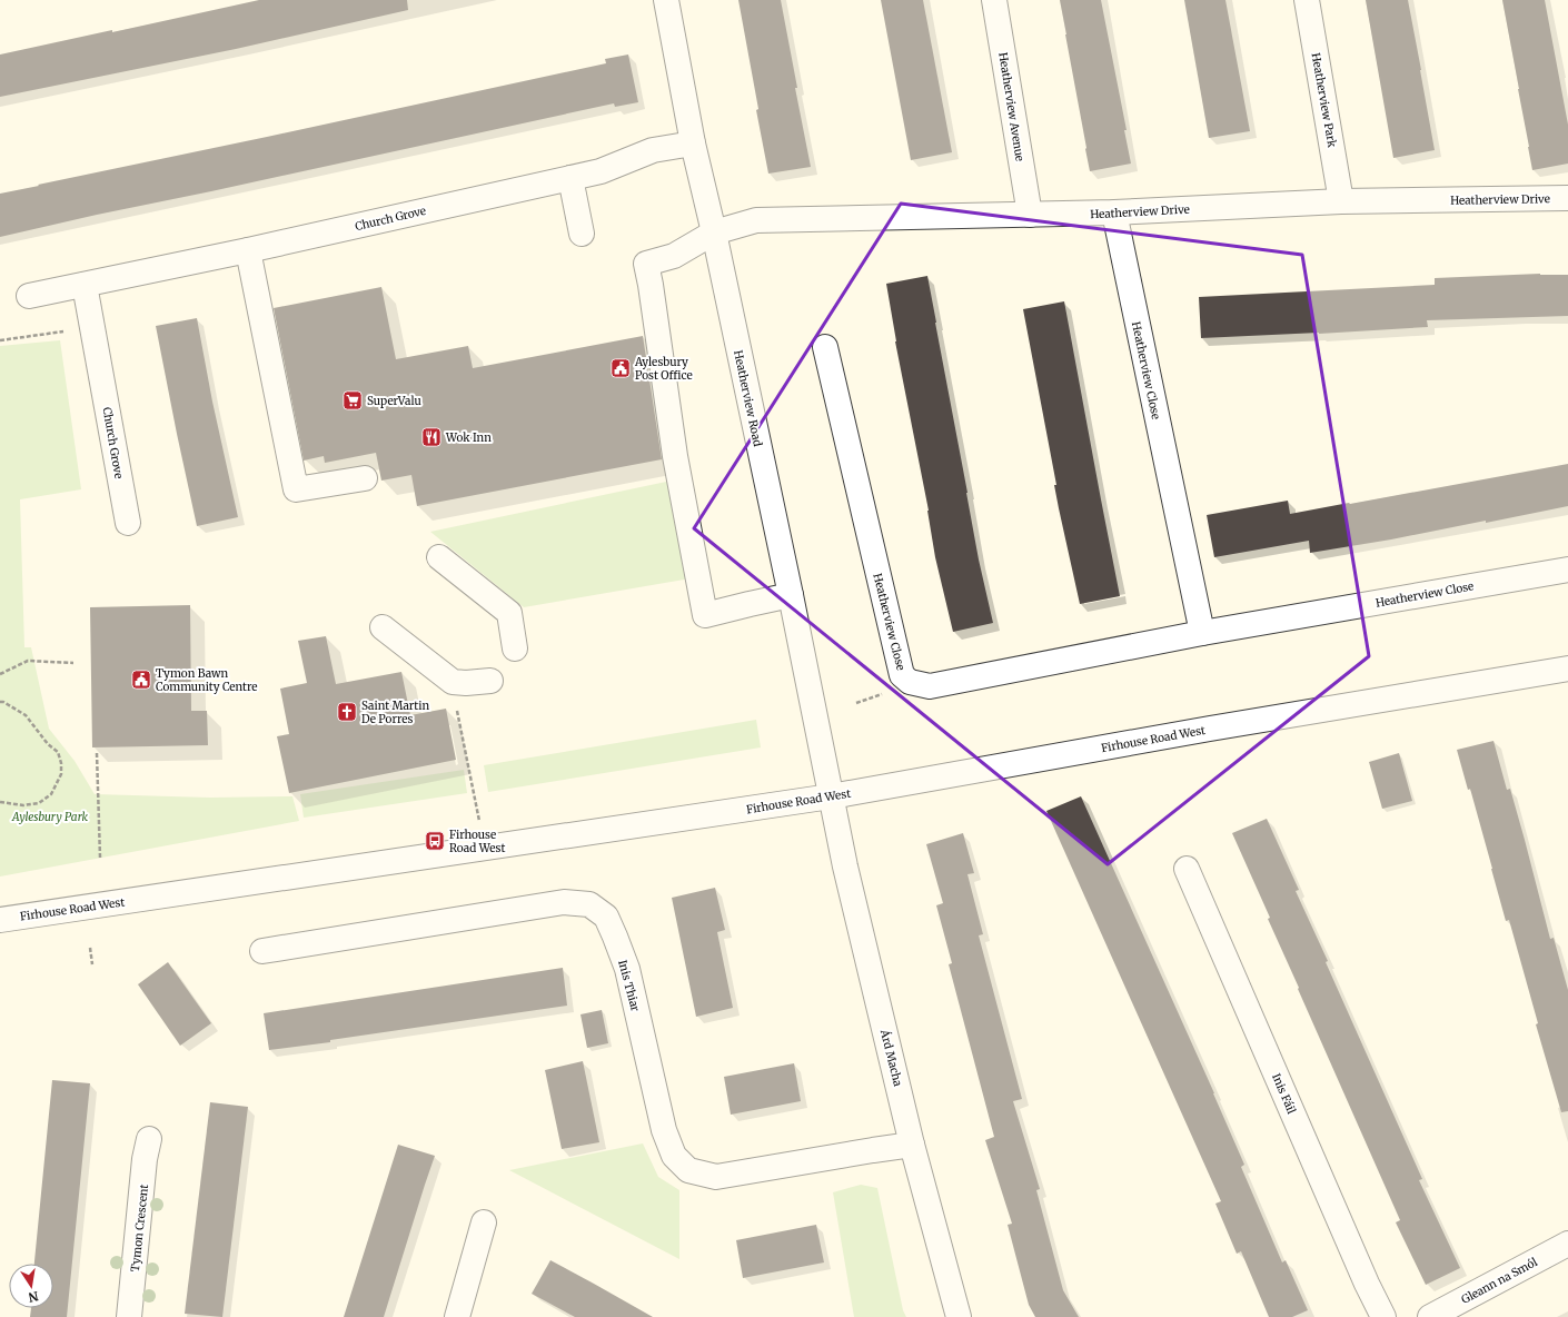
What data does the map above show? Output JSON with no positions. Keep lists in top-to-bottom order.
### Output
{
  "streets": {
    "street": [
      "Heatherview Park",
      "Heatherview Avenue",
      "Heatherview Drive",
      "Church Grove",
      "Heatherview Close",
      "Heatherview Road",
      "Firhouse Road West",
      "Inis Thiar",
      "Árd Macha",
      "Inis Fáil",
      "Tymon Crescent",
      "Gleann na Smól"
    ]
  },
  "crossings": [
    ["Heatherview Park", "Heatherview Drive"],
    ["Heatherview Avenue", "Heatherview Drive"],
    ["Heatherview Drive", "Heatherview Close"],
    ["Heatherview Drive", "Heatherview Road"],
    ["Church Grove", "Heatherview Road"],
    ["Heatherview Road", "Firhouse Road West"],
    ["Heatherview Road", "Árd Macha"],
    ["Firhouse Road West", "Árd Macha"],
    ["Inis Thiar", "Árd Macha"]
  ],
  "parks": ["Aylesbury Park"],
  "places": {
    "public building": ["Aylesbury Post Office", "Tymon Bawn Community Centre"],
    "supermarket": ["SuperValu"],
    "restaurant": ["Wok Inn"],
    "church": ["Saint Martin De Porres"],
    "bus stop": ["Firhouse Road West"]
  },
  "north": "bottom"
}
